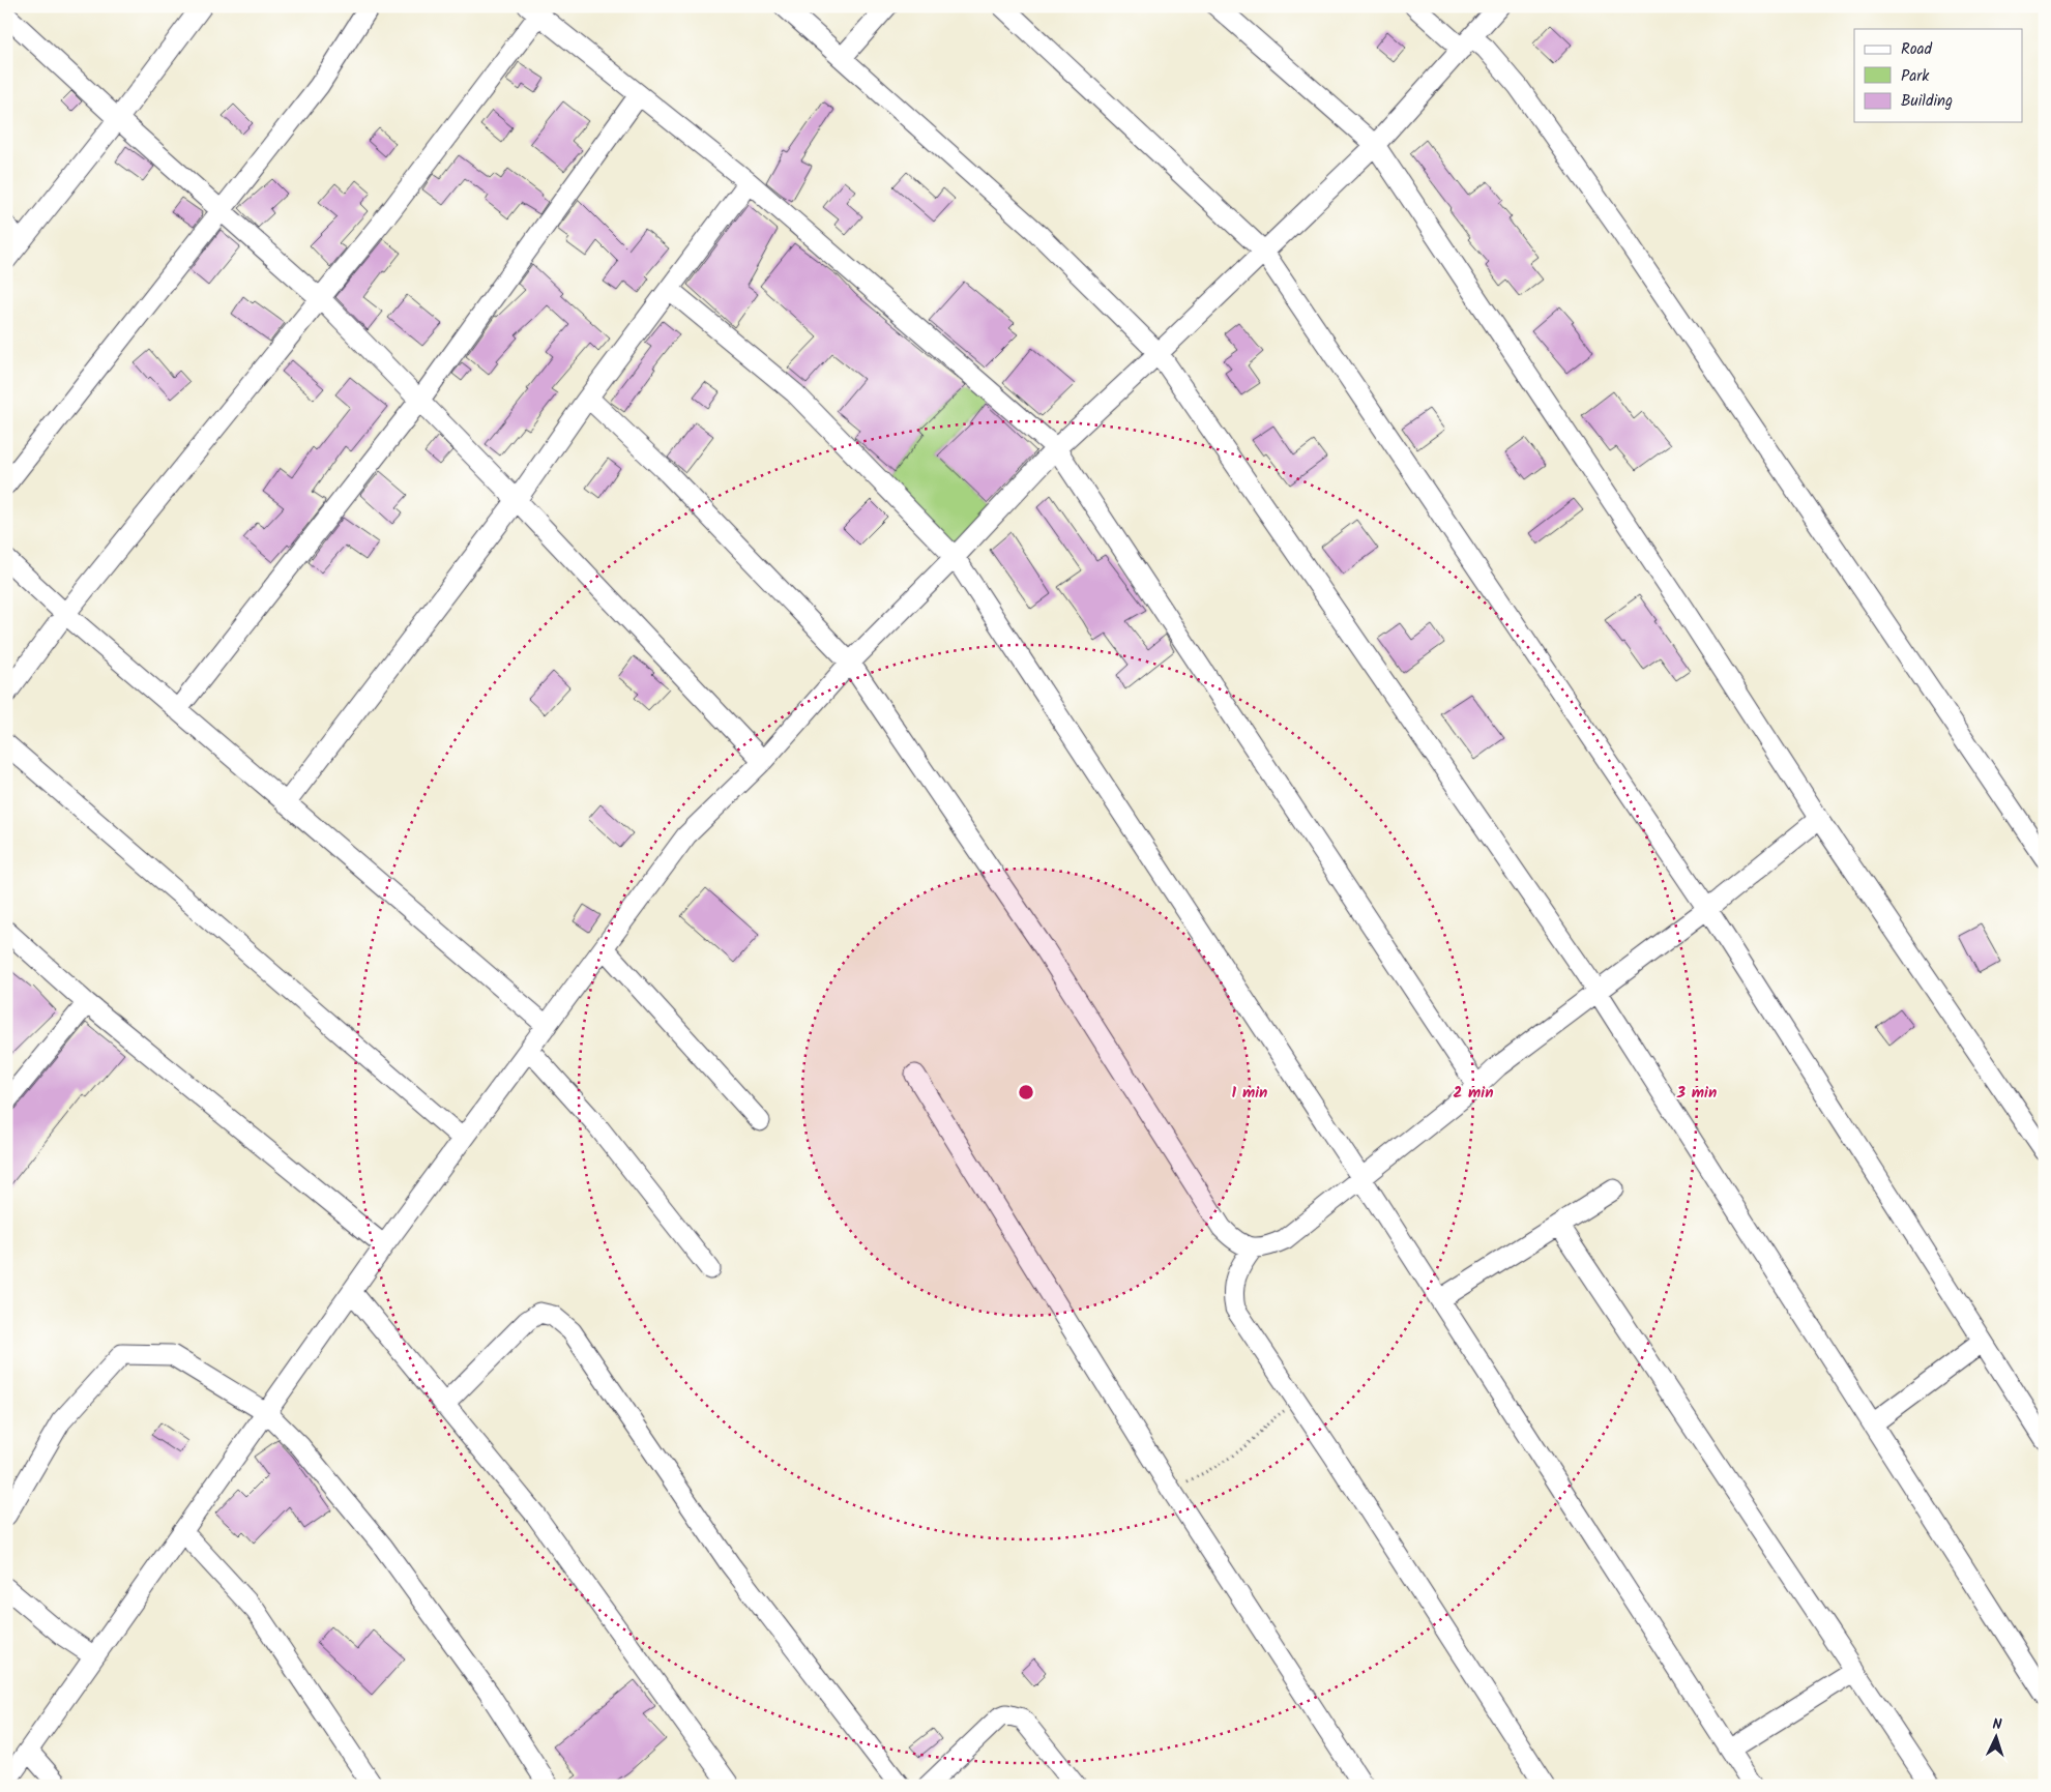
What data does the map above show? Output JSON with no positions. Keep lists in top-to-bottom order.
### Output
{
  "legend": ["Road", "Park", "Building"],
  "north": "top",
  "rings": ["1 min", "2 min", "3 min"]
}
